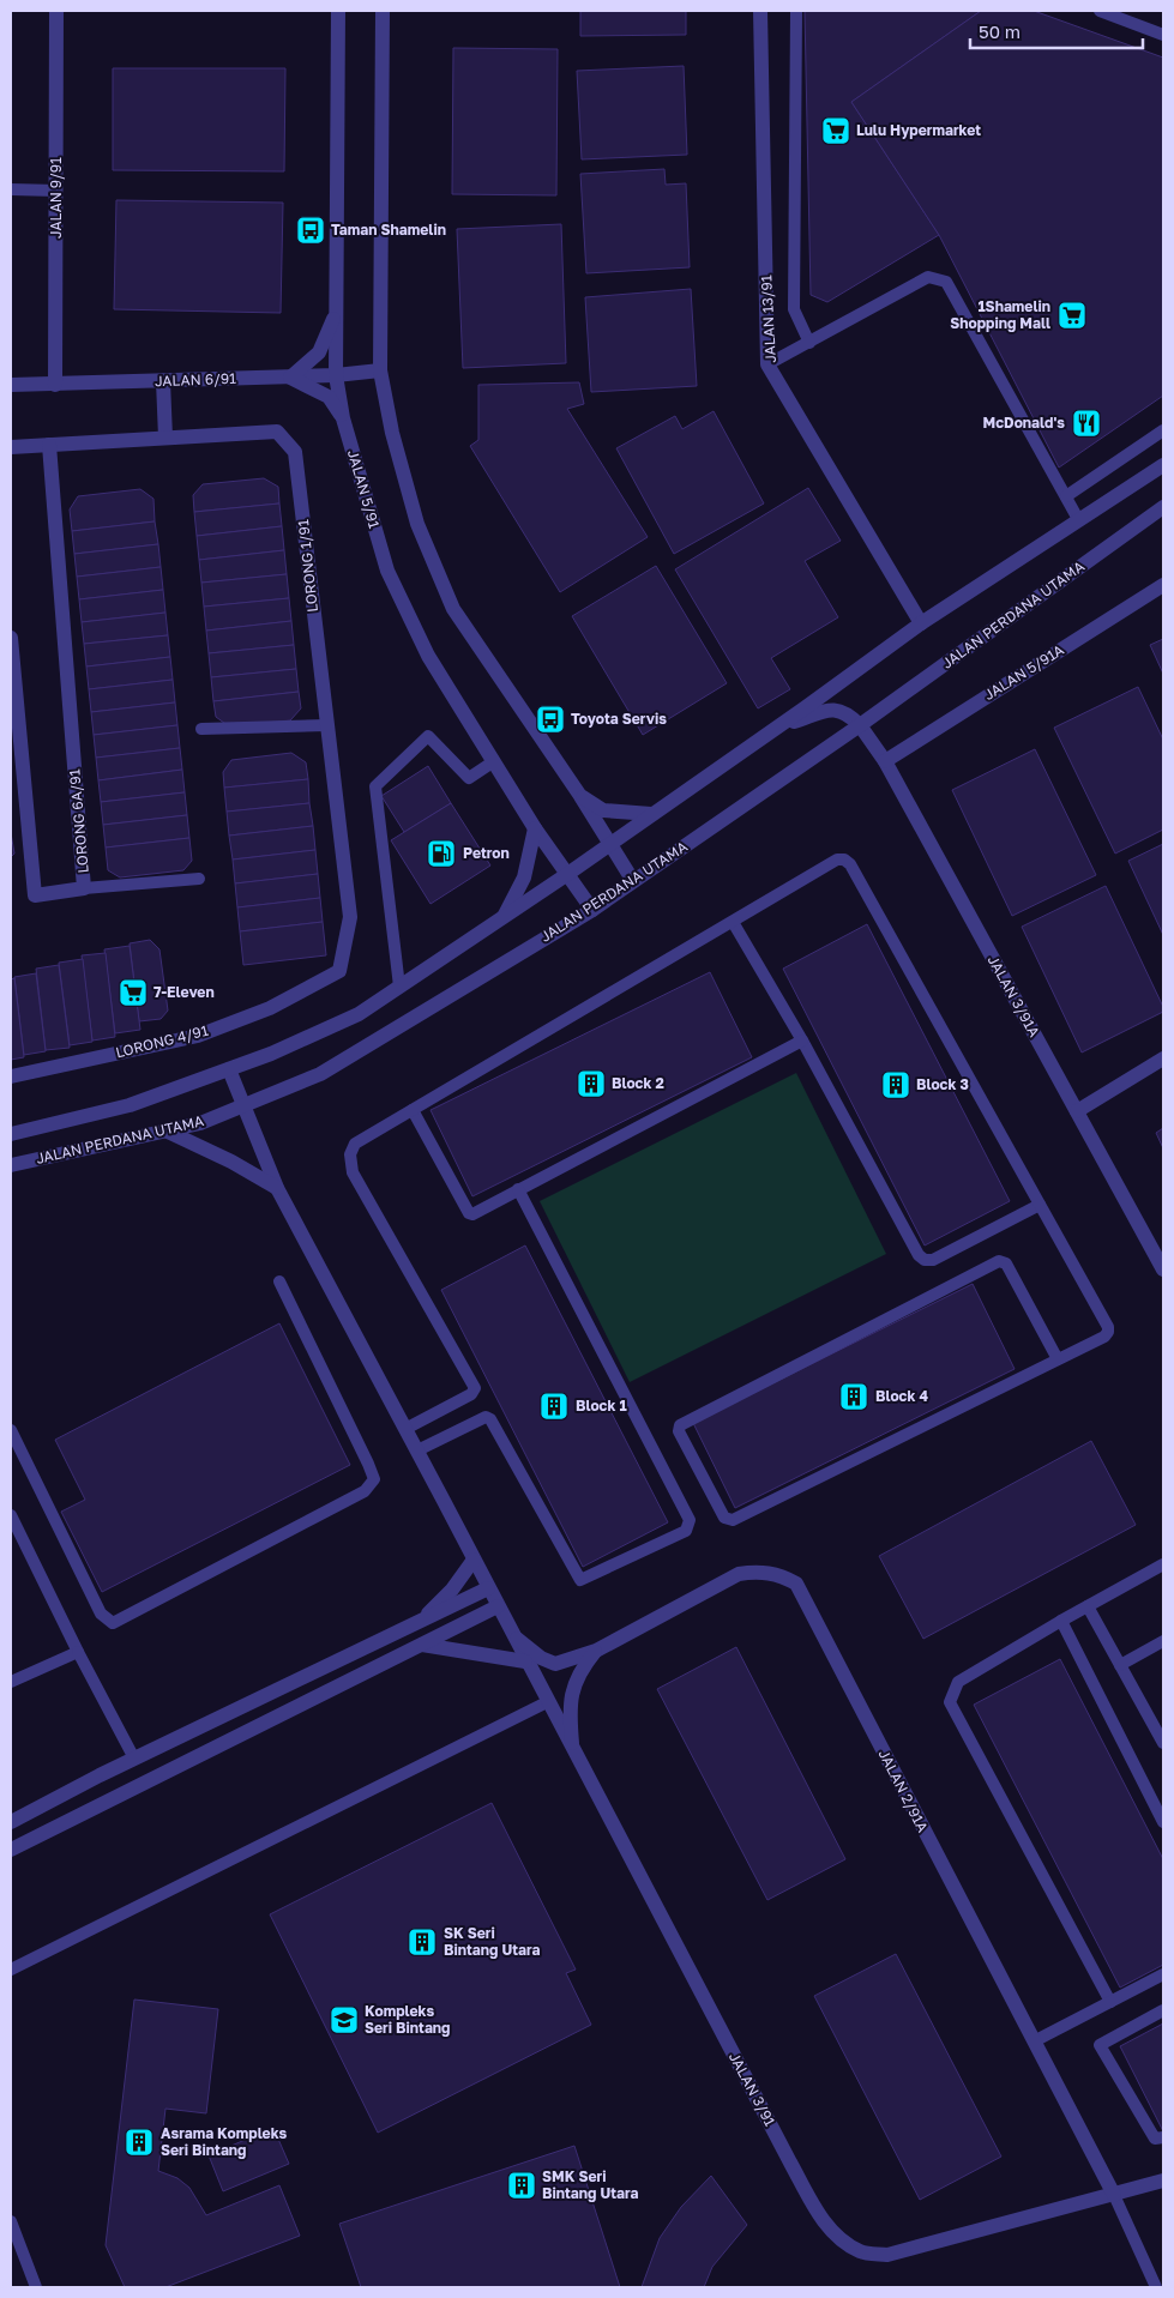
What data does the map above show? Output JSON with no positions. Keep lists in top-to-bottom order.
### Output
{
  "streets": {
    "street": [
      "JALAN 9/91",
      "JALAN 13/91",
      "JALAN 6/91",
      "JALAN 5/91",
      "LORONG 1/91",
      "JALAN PERDANA UTAMA",
      "JALAN 5/91A",
      "LORONG 6A/91",
      "JALAN 3/91A",
      "LORONG 4/91",
      "JALAN 2/91A",
      "JALAN 3/91"
    ]
  },
  "crossings": [
    ["JALAN 9/91", "JALAN 6/91"],
    ["JALAN 6/91", "JALAN 5/91"],
    ["JALAN 5/91", "JALAN PERDANA UTAMA"],
    ["LORONG 1/91", "LORONG 6A/91"],
    ["LORONG 1/91", "LORONG 4/91"],
    ["JALAN PERDANA UTAMA", "JALAN 3/91A"],
    ["JALAN PERDANA UTAMA", "JALAN 3/91"],
    ["JALAN 5/91A", "JALAN 3/91A"],
    ["JALAN 2/91A", "JALAN 3/91"]
  ],
  "places": {
    "supermarket": ["Lulu Hypermarket", "1Shamelin Shopping Mall", "7-Eleven"],
    "bus stop": ["Taman Shamelin", "Toyota Servis"],
    "restaurant": ["McDonald's"],
    "fuel station": ["Petron"],
    "building": [
      "Block 2",
      "Block 3",
      "Block 4",
      "Block 1",
      "SK Seri Bintang Utara",
      "Asrama Kompleks Seri Bintang",
      "SMK Seri Bintang Utara"
    ],
    "school or university": ["Kompleks Seri Bintang"]
  },
  "scale_bar": "50 m"
}
